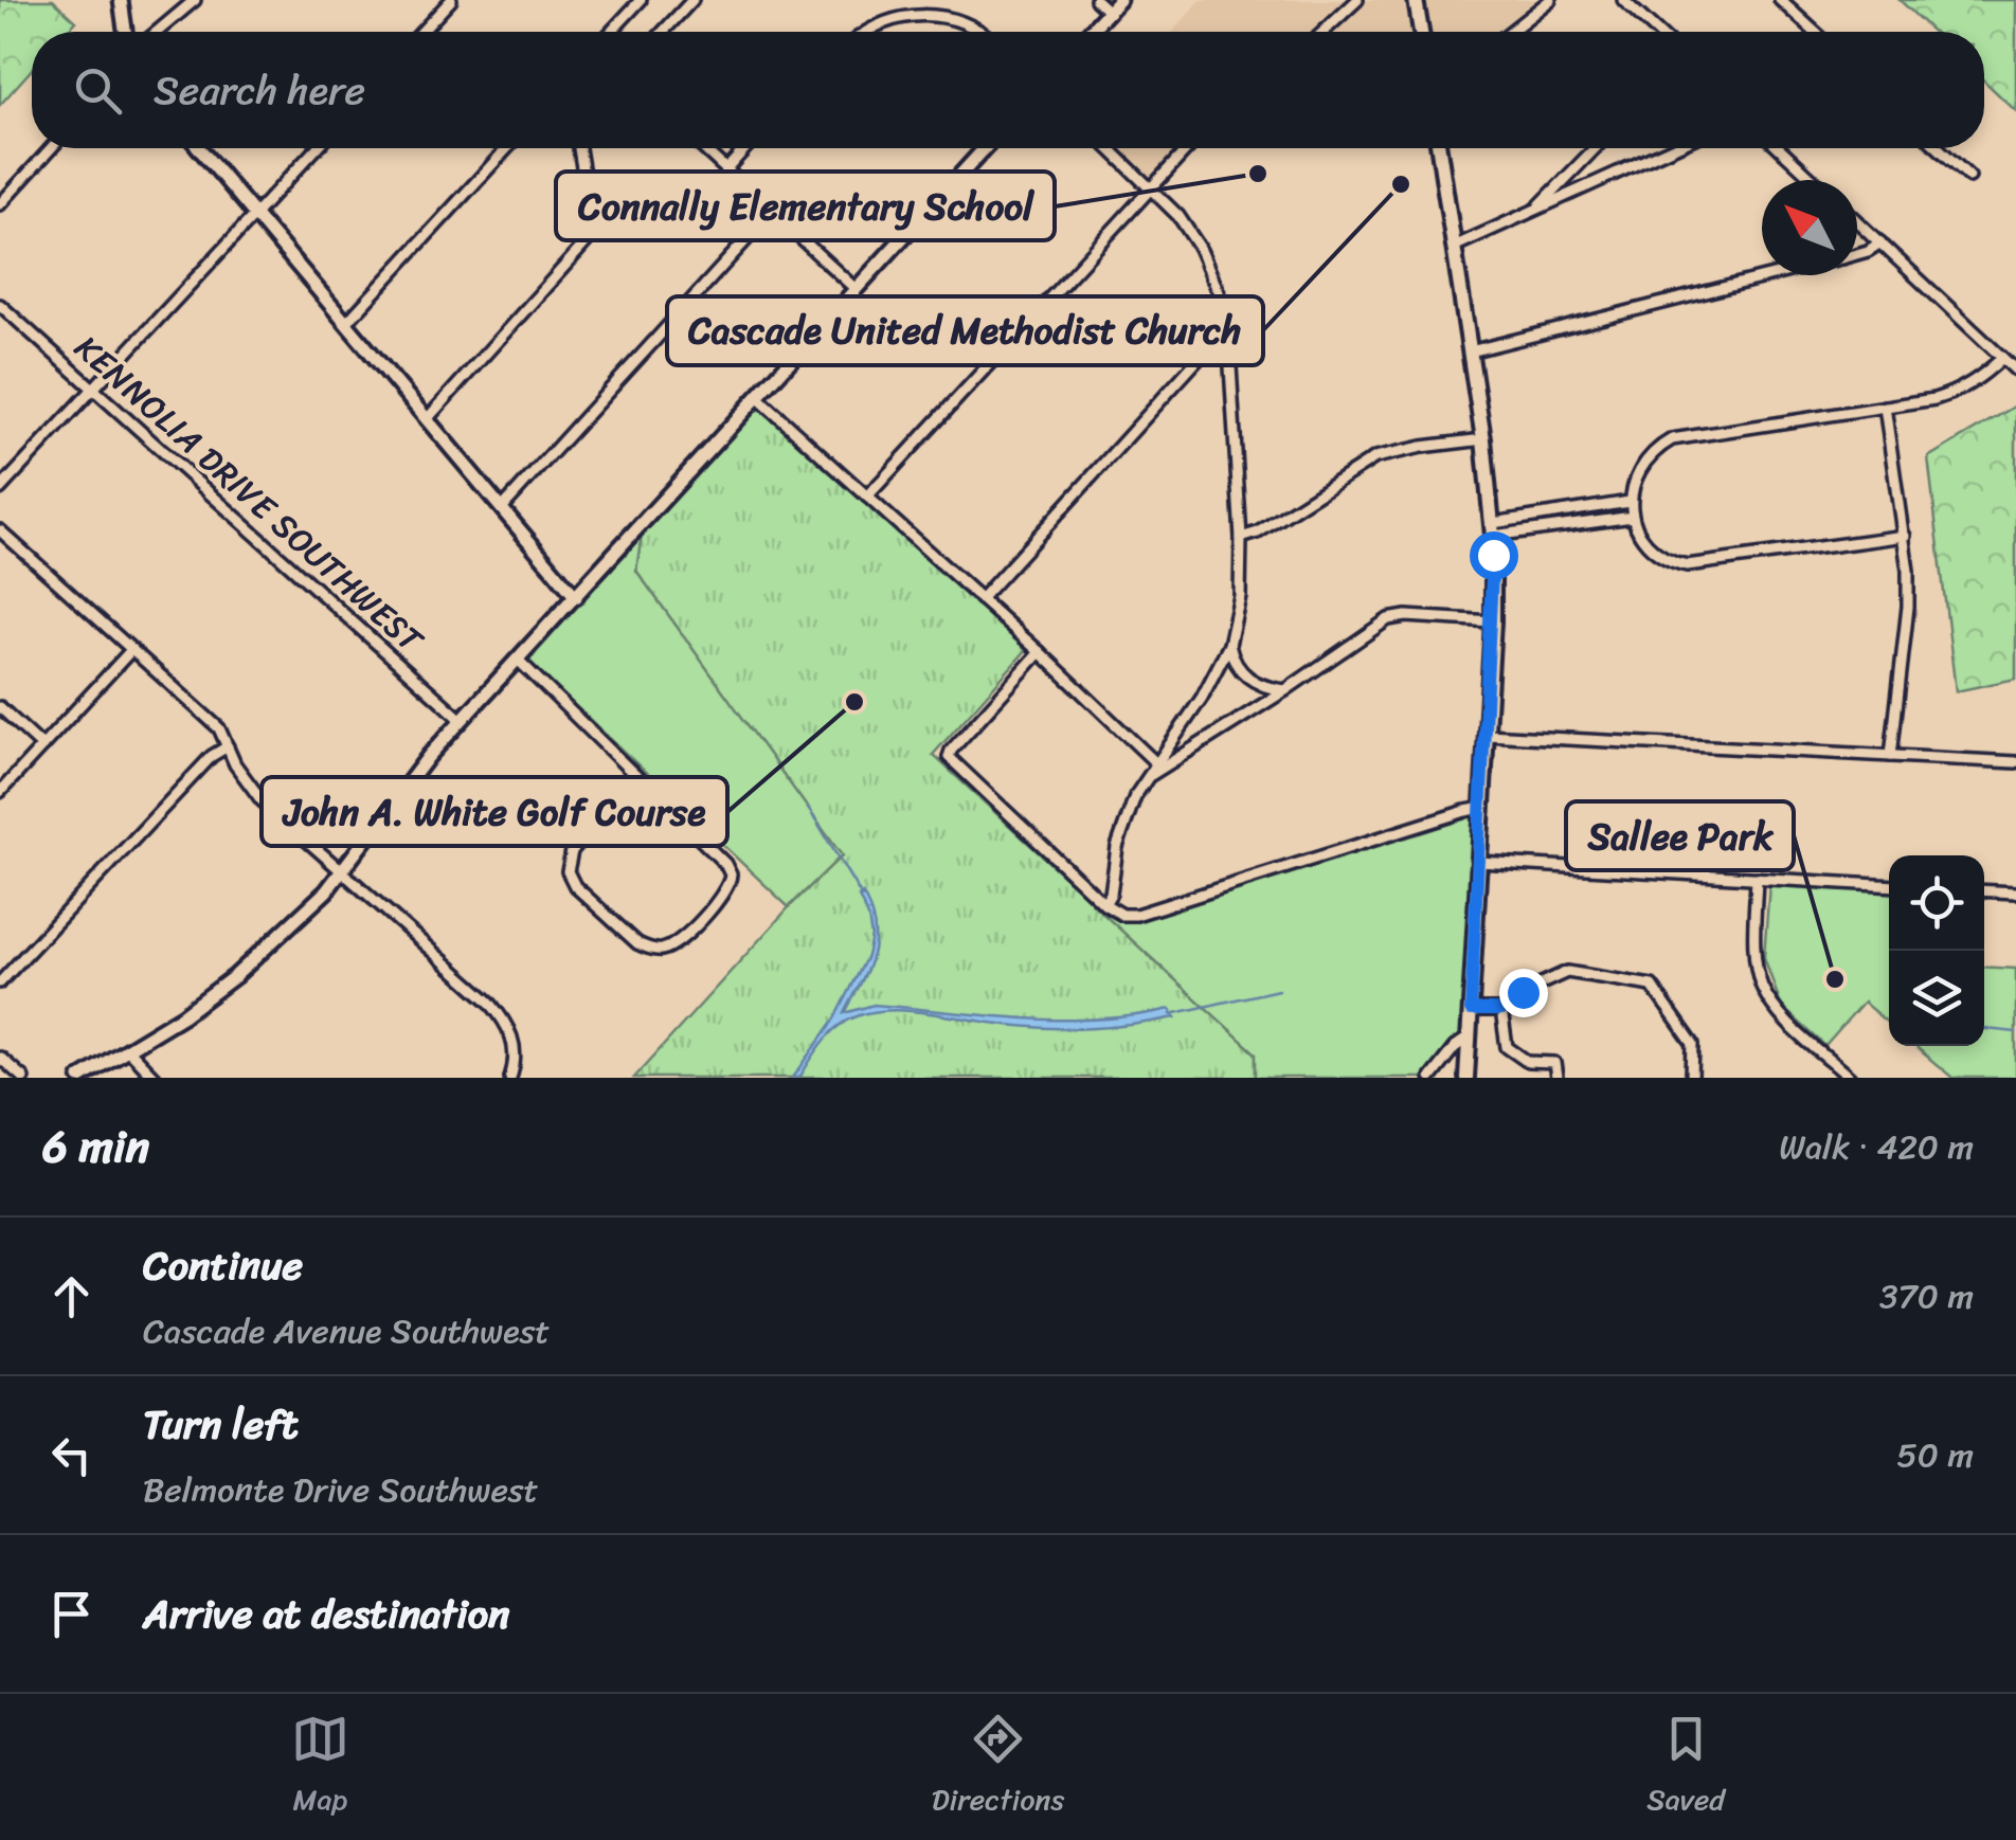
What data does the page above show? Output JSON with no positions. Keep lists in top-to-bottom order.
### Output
{
  "streets": {
    "street": ["KENNOLIA DRIVE SOUTHWEST"]
  },
  "places": [
    "Connally Elementary School",
    "Cascade United Methodist Church",
    "John A. White Golf Course",
    "Sallee Park"
  ],
  "north": "top left",
  "page": {
    "search": "Search here",
    "heading": ["6 min", "Walk · 420 m"],
    "list": [
      ["Continue", "Cascade Avenue Southwest", "370 m"],
      ["Turn left", "Belmonte Drive Southwest", "50 m"],
      "Arrive at destination"
    ],
    "nav": ["Map", "Directions", "Saved"]
  }
}
